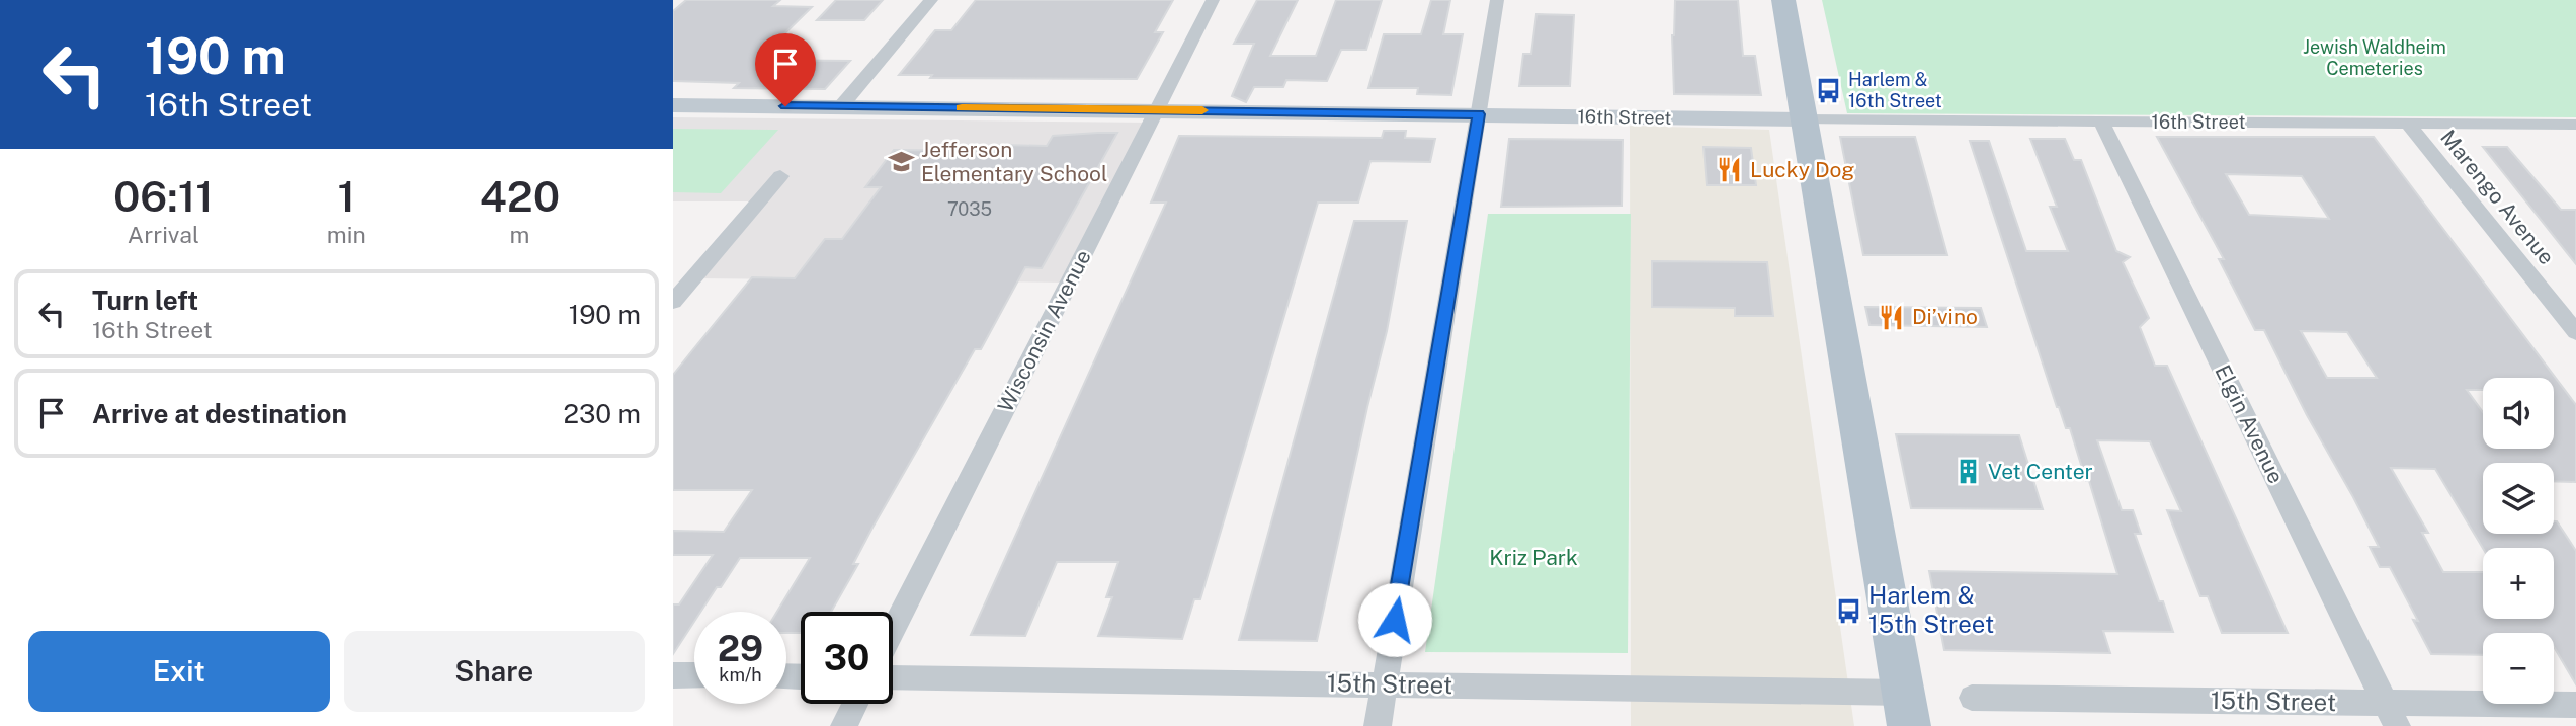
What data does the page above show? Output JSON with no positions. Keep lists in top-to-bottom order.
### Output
{
  "streets": {
    "street": [
      "16th Street",
      "Marengo Avenue",
      "Wisconsin Avenue",
      "Elgin Avenue",
      "15th Street"
    ]
  },
  "crossings": [
    ["16th Street", "Marengo Avenue"],
    ["16th Street", "Wisconsin Avenue"],
    ["16th Street", "Elgin Avenue"],
    ["Elgin Avenue", "15th Street"]
  ],
  "parks": ["Jewish Waldheim Cemeteries", "Kriz Park"],
  "places": {
    "bus stop": ["Harlem & 16th Street", "Harlem & 15th Street"],
    "school or university": ["Jefferson Elementary School"],
    "restaurant": ["Lucky Dog", "Di’vino"],
    "building": ["Vet Center"]
  },
  "house_numbers": ["7035"],
  "page": {
    "turn": ["190 m", "16th Street"],
    "eta": [
      "06:11",
      "Arrival",
      "1",
      "min",
      "420",
      "m"
    ],
    "list": [
      {
        "name": "Turn left",
        "note": "16th Street",
        "value": "190 m"
      },
      {
        "name": "Arrive at destination",
        "value": "230 m"
      }
    ],
    "map_buttons": ["+", "−"],
    "speed": "29 km/h",
    "limit": "30",
    "buttons": ["Exit", "Share"]
  }
}
